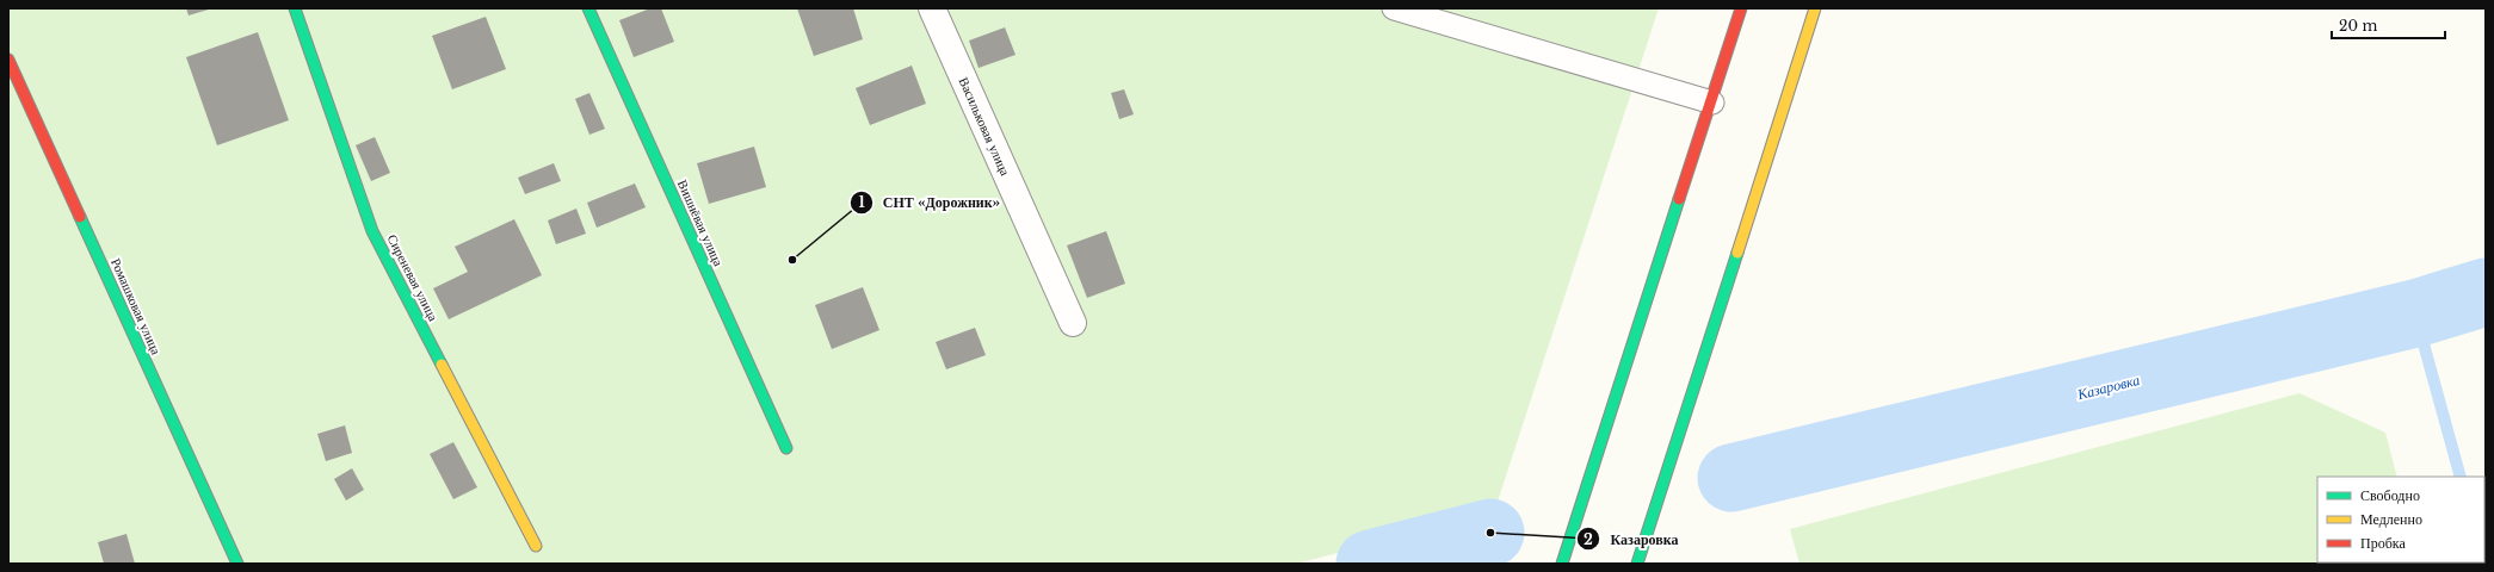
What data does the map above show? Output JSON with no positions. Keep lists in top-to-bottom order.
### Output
{
  "streets": {
    "main road": ["Вишнёвая улица", "Сиреневая улица", "Ромашковая улица"],
    "street": ["Васильковая улица"]
  },
  "water": ["Казаровка"],
  "places": ["СНТ «Дорожник»", "Казаровка"],
  "legend": ["Свободно", "Медленно", "Пробка"],
  "scale_bar": "20 m"
}
